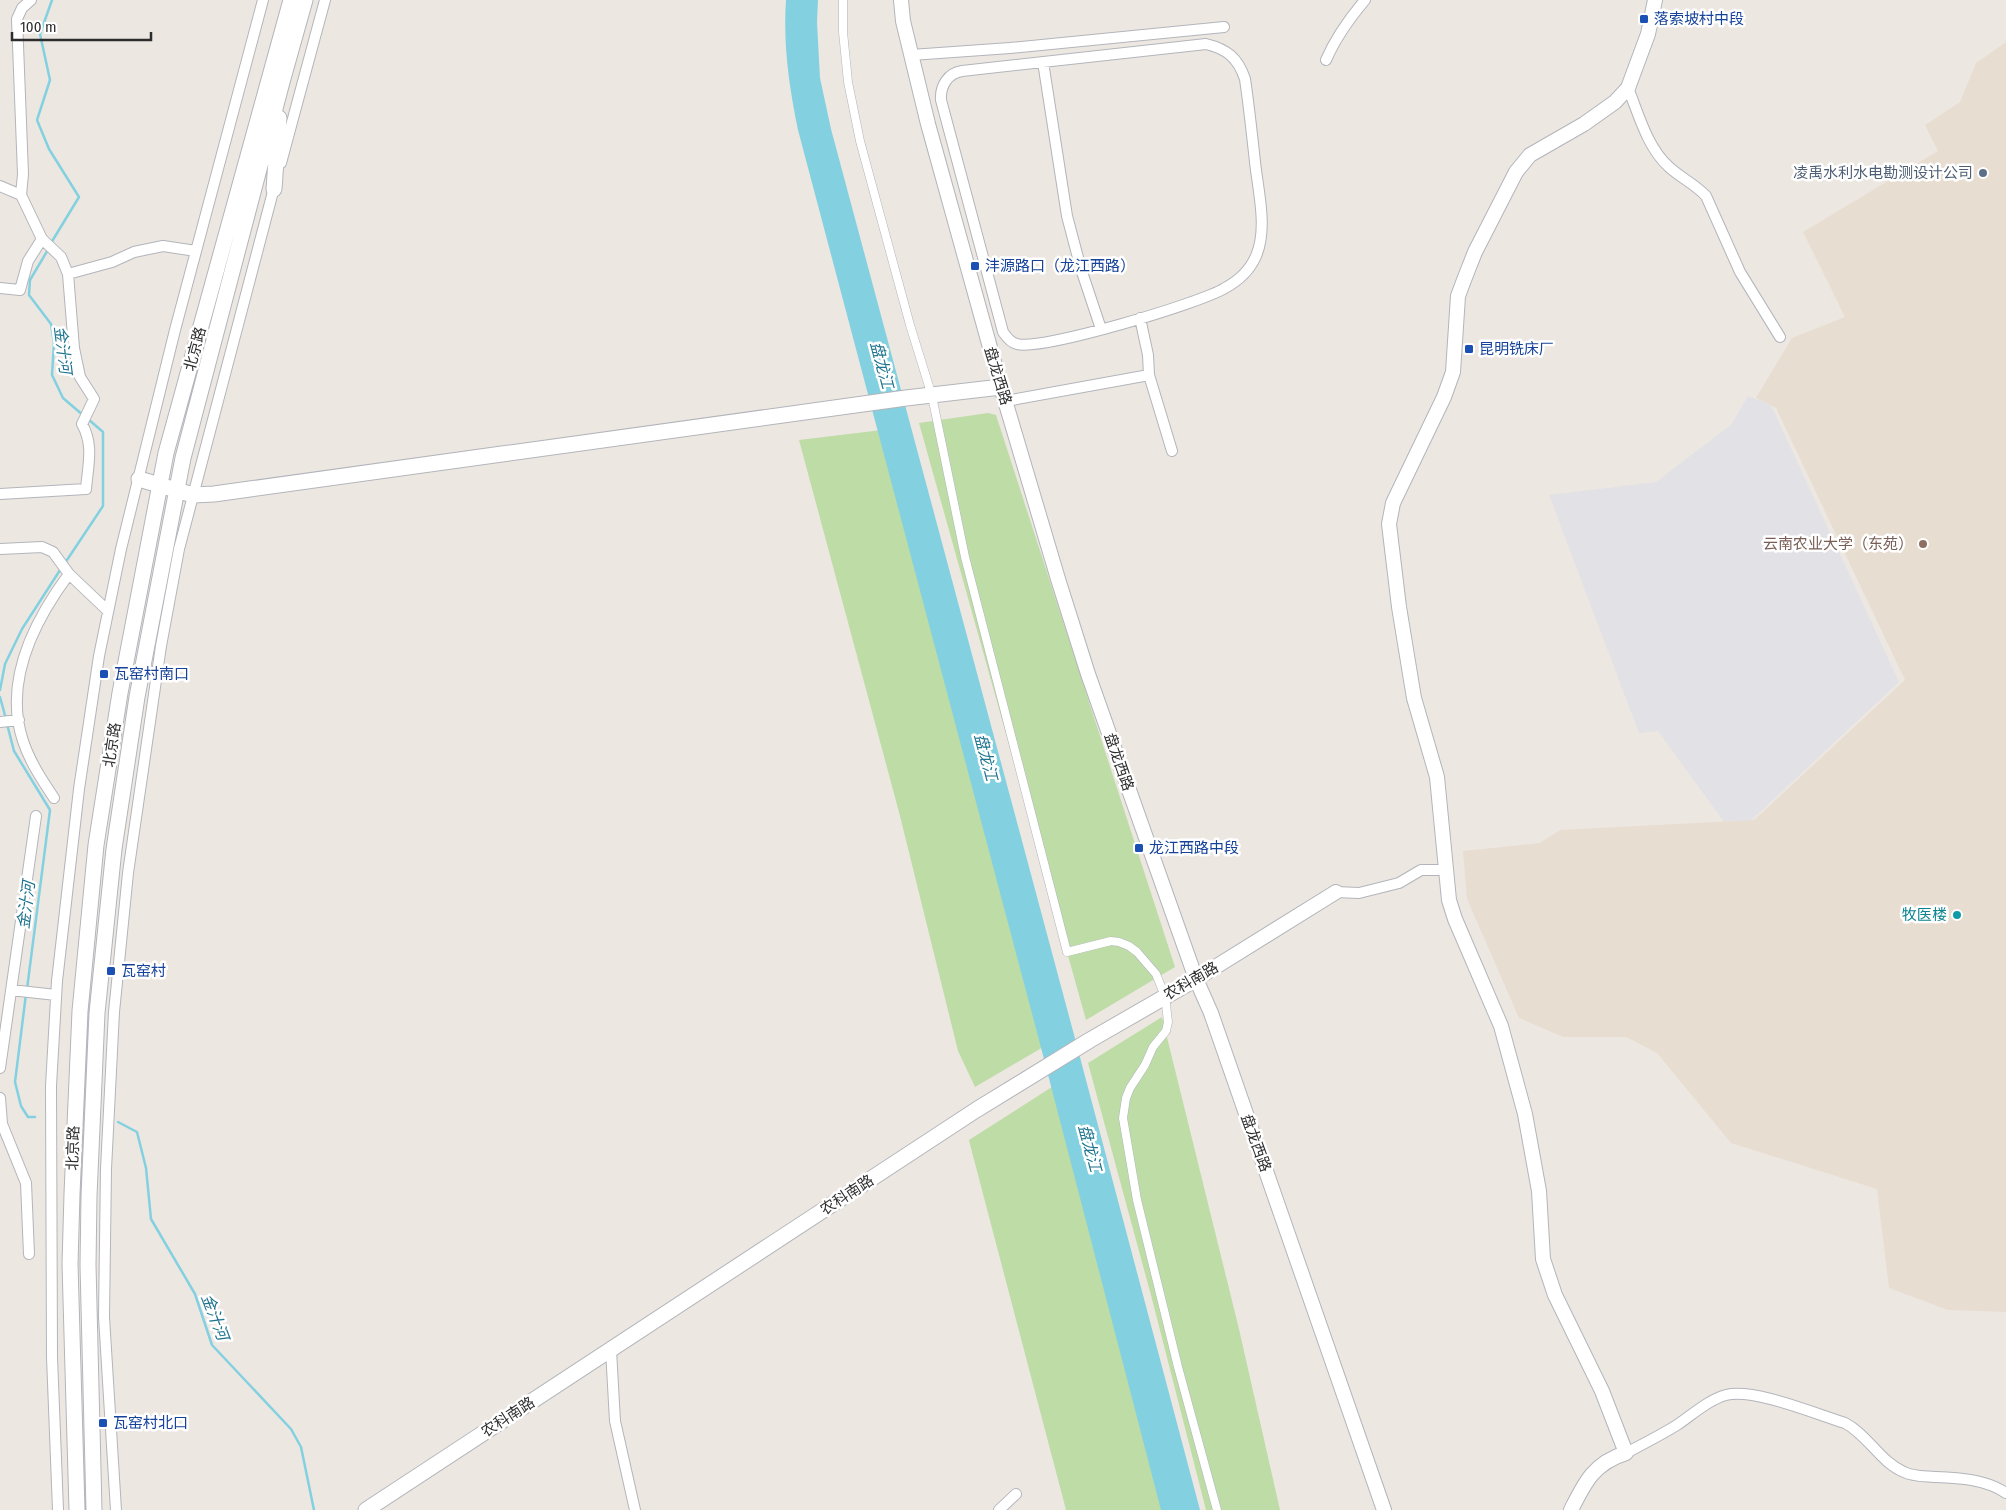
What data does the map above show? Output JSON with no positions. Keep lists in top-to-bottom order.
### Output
{
  "streets": {
    "main road": ["北京路", "农科南路"],
    "street": ["盘龙西路"]
  },
  "crossings": [
    ["盘龙西路", "农科南路"]
  ],
  "water": ["金汁河", "盘龙江"],
  "places": {
    "transit": [
      "落索坡村中段",
      "沣源路口（龙江西路）",
      "昆明铣床厂",
      "瓦窑村南口",
      "龙江西路中段",
      "瓦窑村",
      "瓦窑村北口"
    ],
    "other": ["凌禹水利水电勘测设计公司", "云南农业大学（东苑）", "牧医楼"]
  },
  "scale_bar": "100 m"
}
